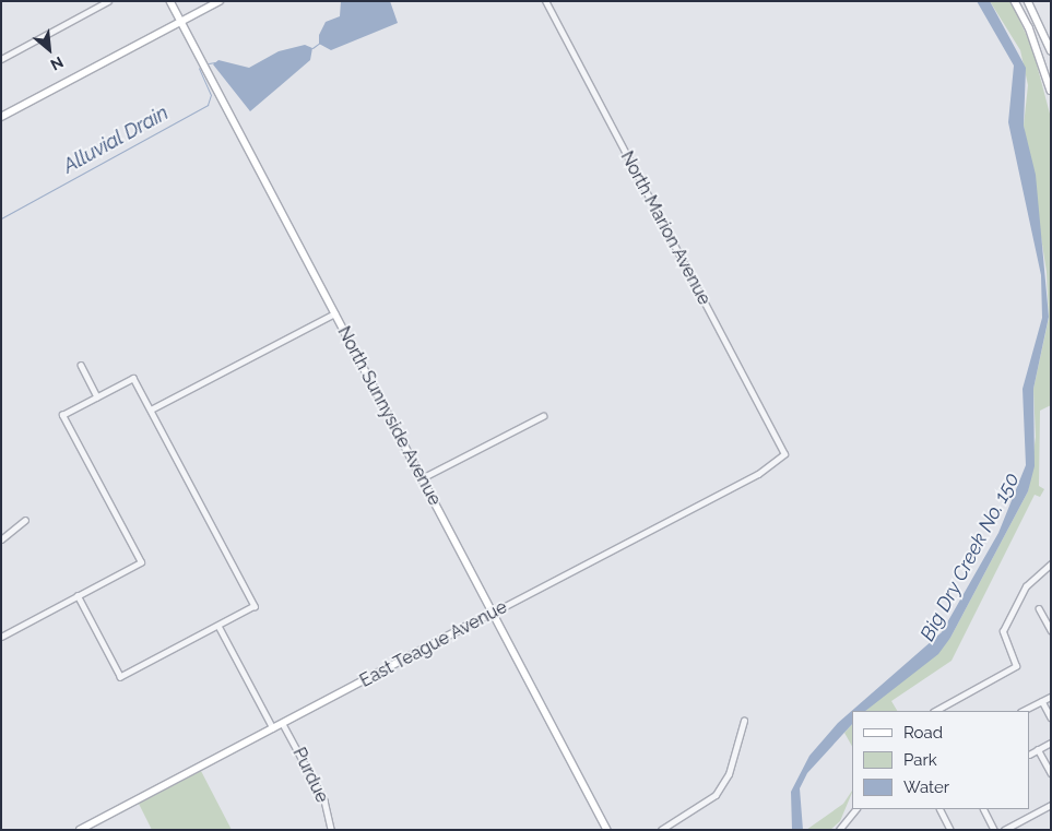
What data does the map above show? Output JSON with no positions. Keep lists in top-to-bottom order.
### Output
{
  "streets": {
    "main road": ["North Sunnyside Avenue", "East Teague Avenue"],
    "street": ["North Marion Avenue", "Purdue"]
  },
  "crossings": [
    ["North Marion Avenue", "East Teague Avenue"],
    ["North Sunnyside Avenue", "East Teague Avenue"],
    ["East Teague Avenue", "Purdue"]
  ],
  "water": ["Alluvial Drain", "Big Dry Creek No. 150"],
  "legend": ["Road", "Park", "Water"],
  "north": "bottom right"
}
